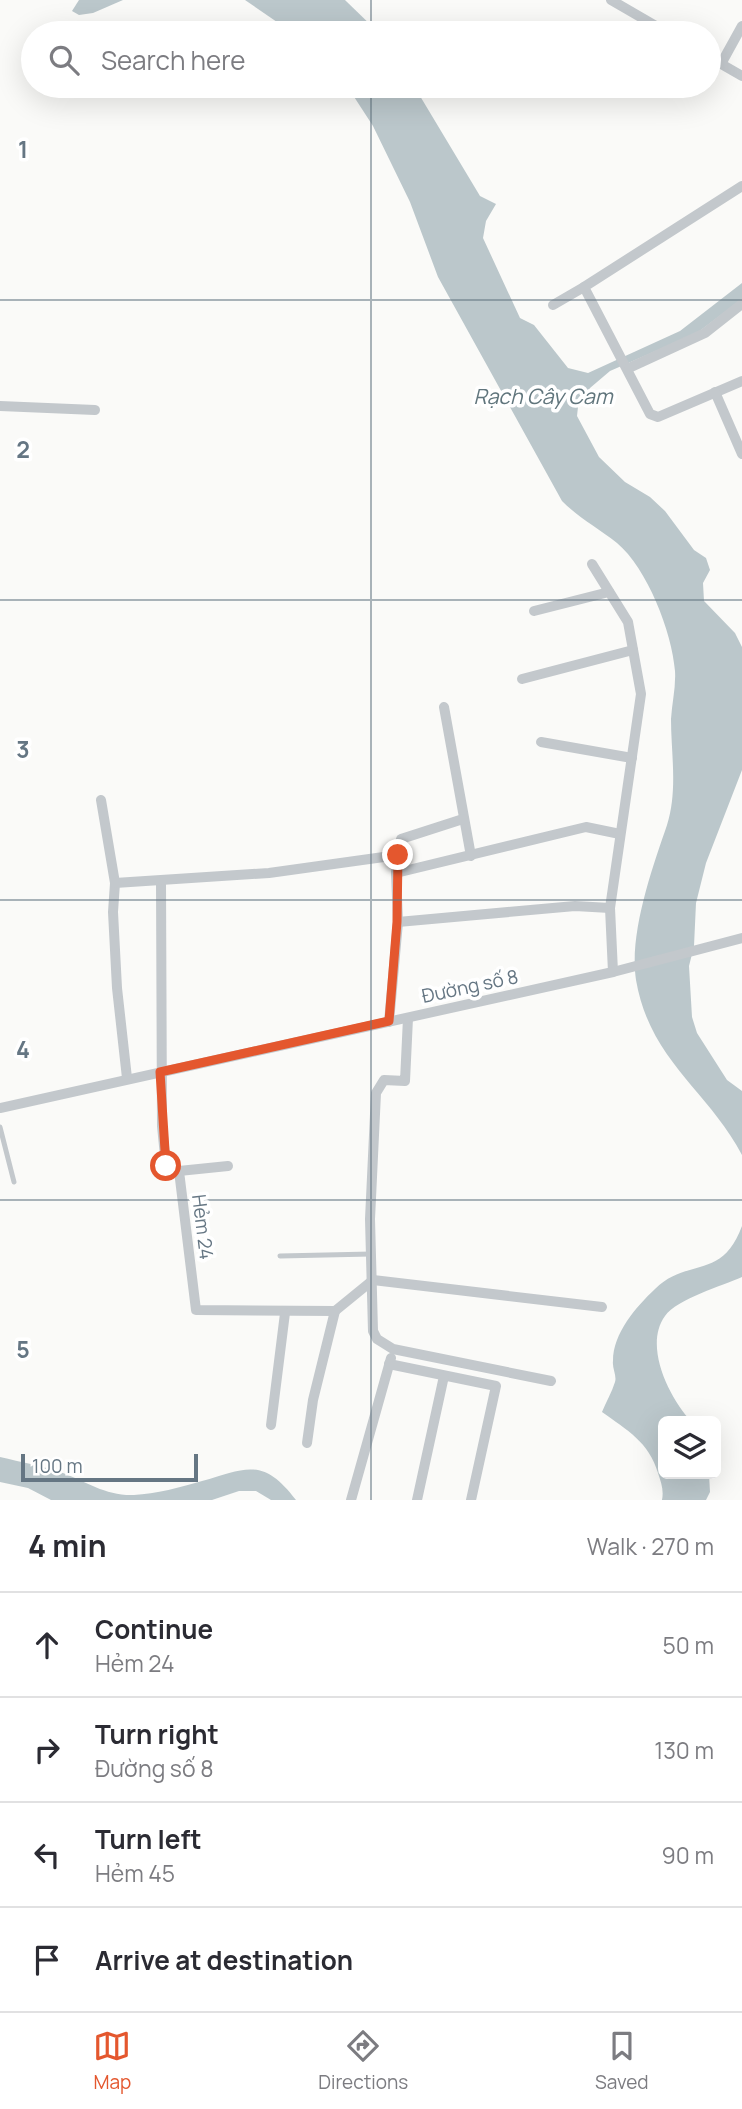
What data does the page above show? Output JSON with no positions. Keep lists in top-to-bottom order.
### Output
{
  "streets": {
    "street": ["Đường số 8", "Hẻm 24"]
  },
  "crossings": [
    ["Đường số 8", "Hẻm 24"]
  ],
  "water": ["Rạch Cây Cam"],
  "scale_bar": "100 m",
  "page": {
    "search": "Search here",
    "scale": "100 m",
    "heading": ["4 min", "Walk · 270 m"],
    "list": [
      ["Continue", "Hẻm 24", "50 m"],
      ["Turn right", "Đường số 8", "130 m"],
      ["Turn left", "Hẻm 45", "90 m"],
      "Arrive at destination"
    ],
    "nav": ["Map", "Directions", "Saved"]
  },
  "grid": {
    "rows": [
      "1",
      "2",
      "3",
      "4",
      "5"
    ]
  }
}
